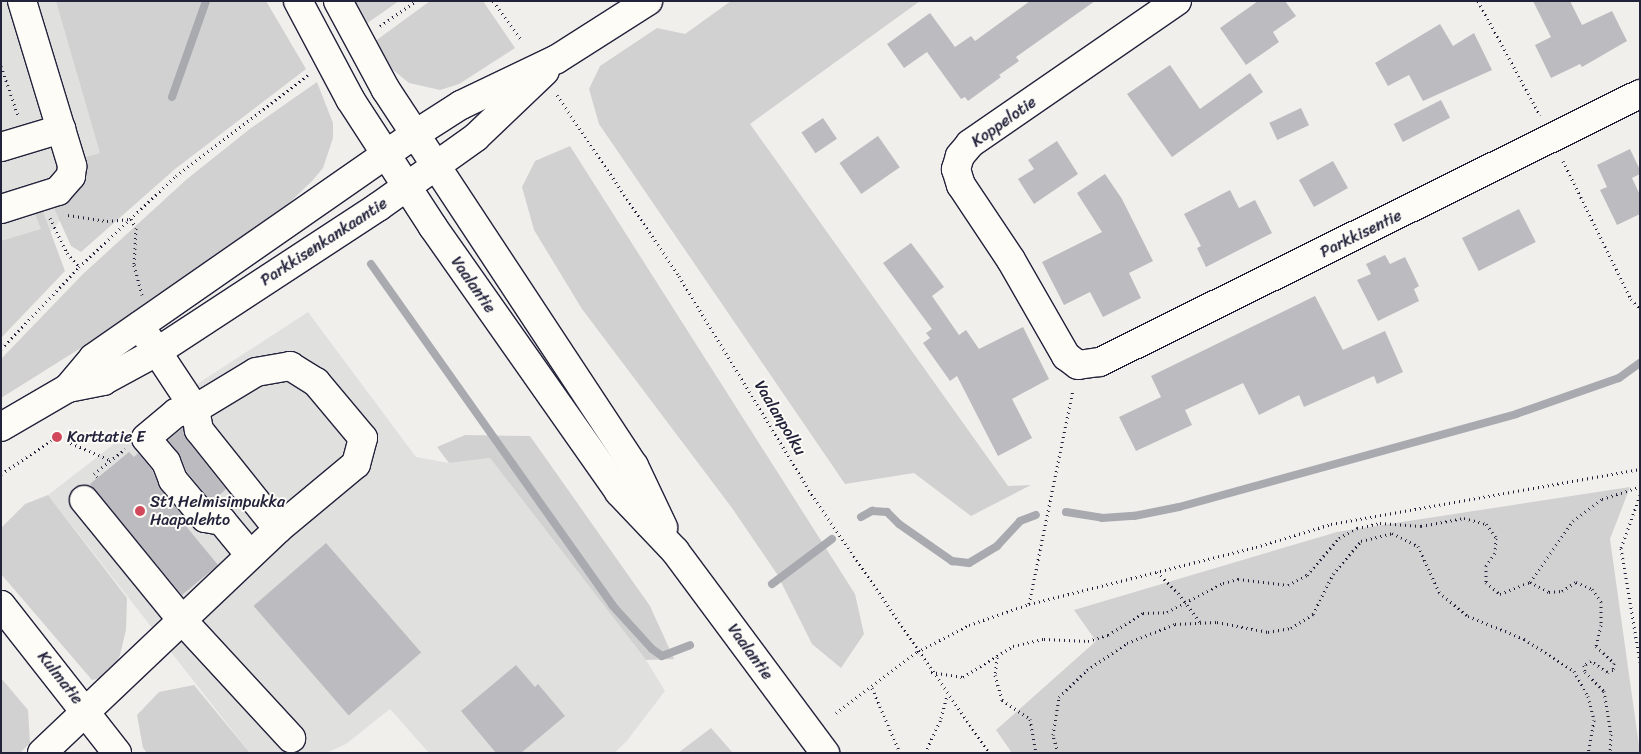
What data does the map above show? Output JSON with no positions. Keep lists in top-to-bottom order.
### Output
{
  "streets": {
    "street": [
      "Koppelotie",
      "Parkkisentie",
      "Parkkisenkankaantie",
      "Vaalantie",
      "Kulmatie"
    ],
    "path": ["Vaalanpolku"]
  },
  "crossings": [
    ["Koppelotie", "Parkkisentie"],
    ["Parkkisenkankaantie", "Vaalantie"]
  ],
  "places": ["Karttatie E", "St1 Helmisimpukka Haapalehto"]
}
